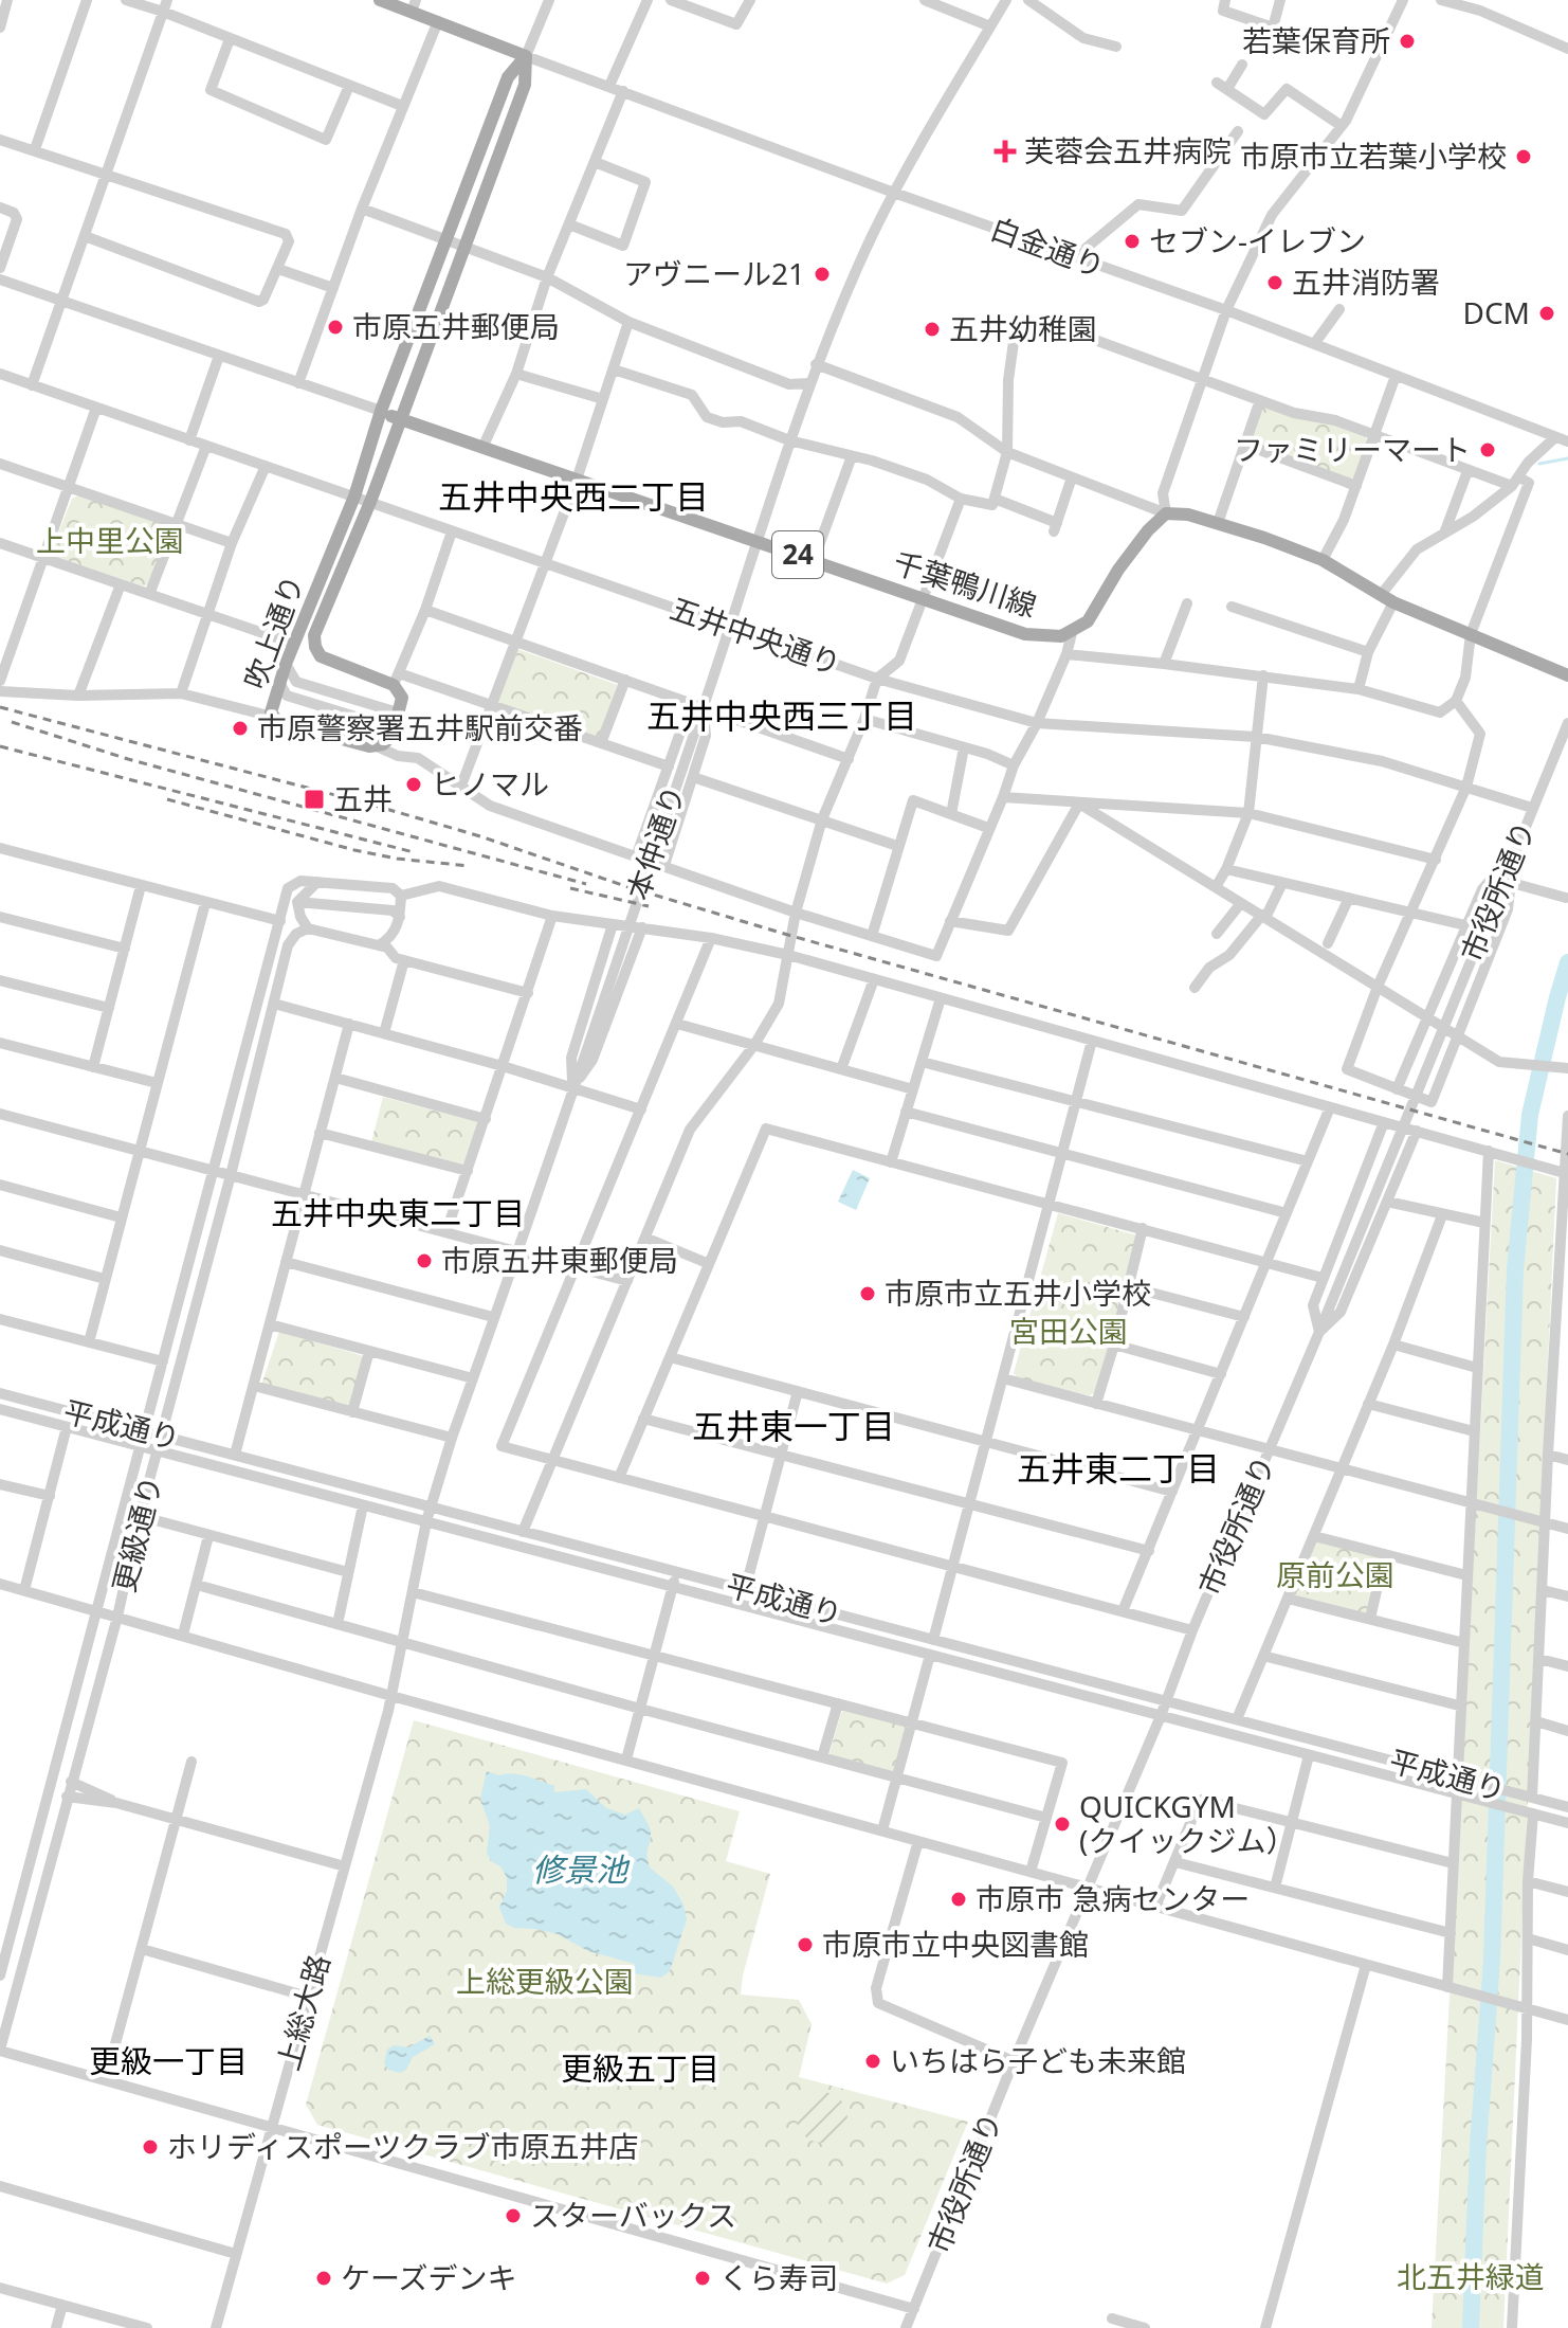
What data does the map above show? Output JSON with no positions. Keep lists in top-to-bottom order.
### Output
{
  "streets": {
    "main road": ["24", "千葉鴨川線", "吹上通り"],
    "street": [
      "白金通り",
      "五井中央通り",
      "本仲通り",
      "市役所通り",
      "平成通り",
      "更級通り",
      "上総大路"
    ]
  },
  "crossings": [
    ["白金通り", "吹上通り"],
    ["白金通り", "本仲通り"],
    ["千葉鴨川線", "吹上通り"],
    ["千葉鴨川線", "本仲通り"],
    ["吹上通り", "五井中央通り"],
    ["五井中央通り", "本仲通り"],
    ["五井中央通り", "市役所通り"],
    ["本仲通り", "平成通り"],
    ["本仲通り", "上総大路"],
    ["市役所通り", "平成通り"],
    ["平成通り", "更級通り"]
  ],
  "districts": [
    "五井中央西二丁目",
    "五井中央西三丁目",
    "五井中央東二丁目",
    "五井東一丁目",
    "五井東二丁目",
    "更級一丁目",
    "更級五丁目"
  ],
  "water": ["修景池"],
  "parks": [
    "上中里公園",
    "宮田公園",
    "原前公園",
    "上総更級公園",
    "北五井緑道"
  ],
  "places": {
    "other": [
      "若葉保育所",
      "市原市立若葉小学校",
      "セブン-イレブン",
      "アヴニール21",
      "五井消防署",
      "DCM",
      "市原五井郵便局",
      "五井幼稚園",
      "ファミリーマート",
      "市原警察署五井駅前交番",
      "ヒノマル",
      "市原五井東郵便局",
      "市原市立五井小学校",
      "QUICKGYM (クイックジム）",
      "市原市 急病センター",
      "市原市立中央図書館",
      "いちはら子ども未来館",
      "ホリディスポーツクラブ市原五井店",
      "スターバックス",
      "ケーズデンキ",
      "くら寿司"
    ],
    "health": ["芙蓉会五井病院"],
    "transit": ["五井"]
  }
}
